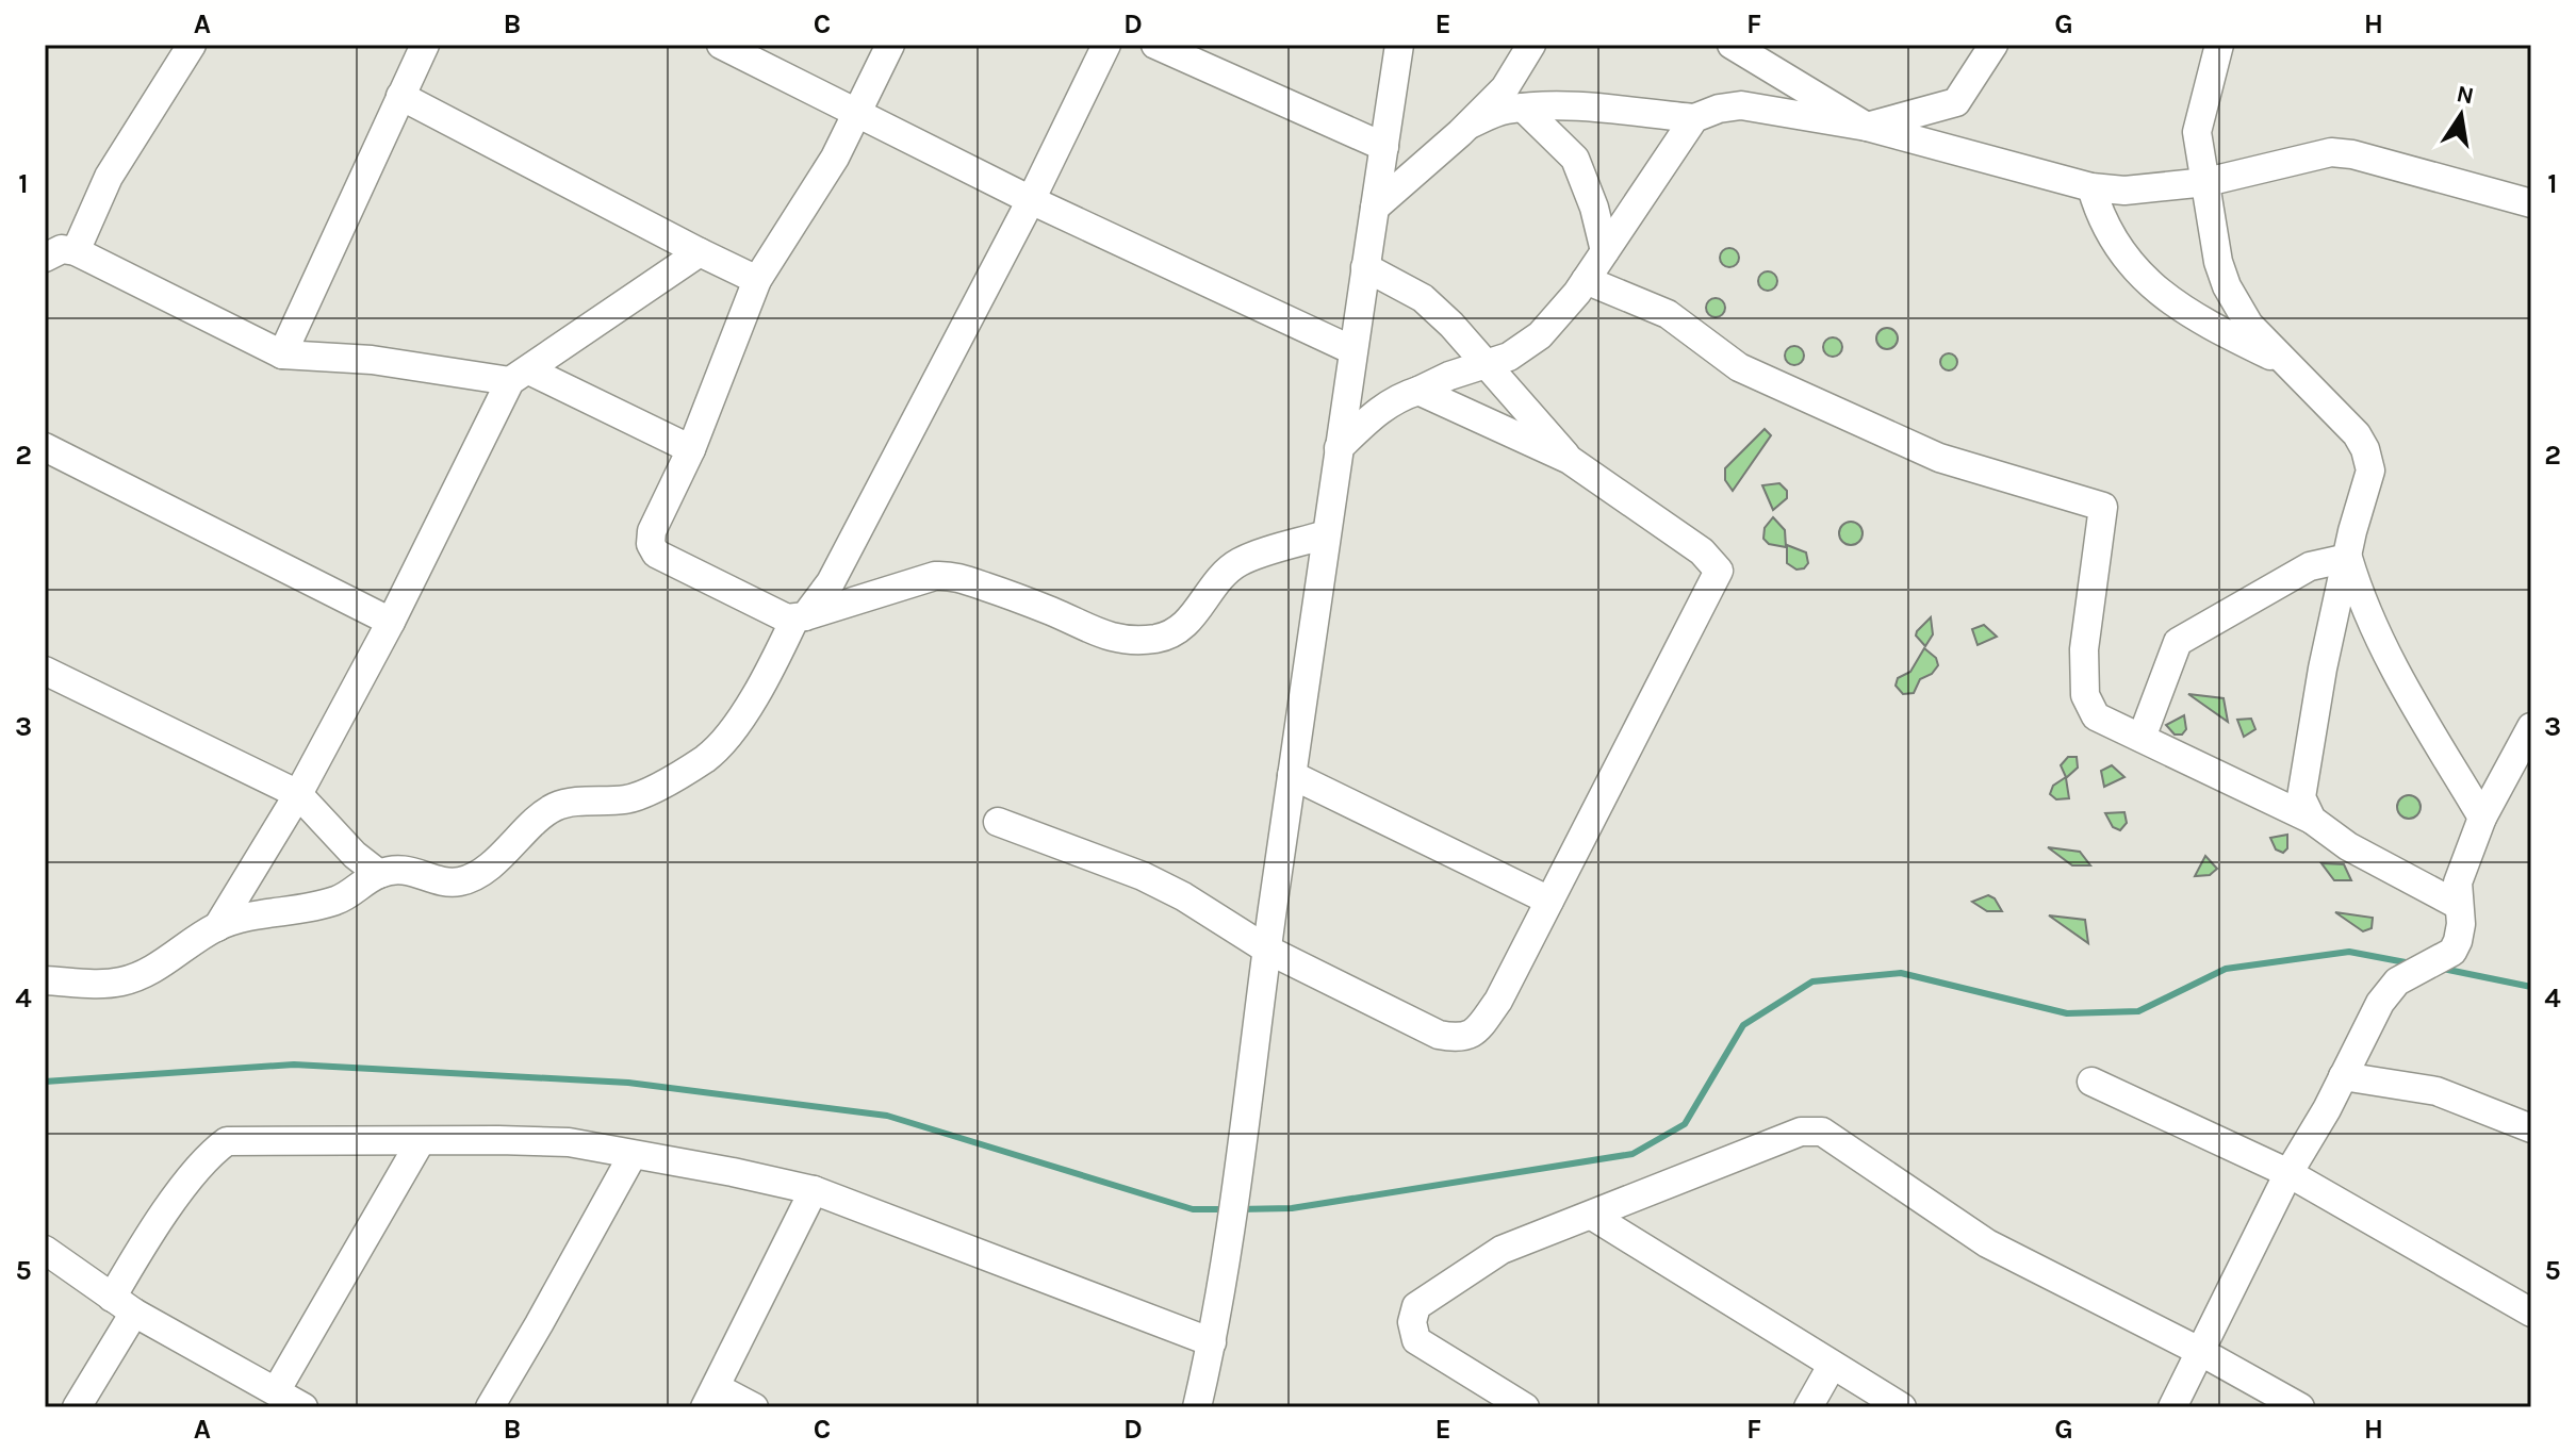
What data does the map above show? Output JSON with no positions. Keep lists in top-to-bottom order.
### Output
{
  "north": "top",
  "grid": {
    "columns": [
      "A",
      "B",
      "C",
      "D",
      "E",
      "F",
      "G",
      "H"
    ],
    "rows": [
      "1",
      "2",
      "3",
      "4",
      "5"
    ]
  }
}
